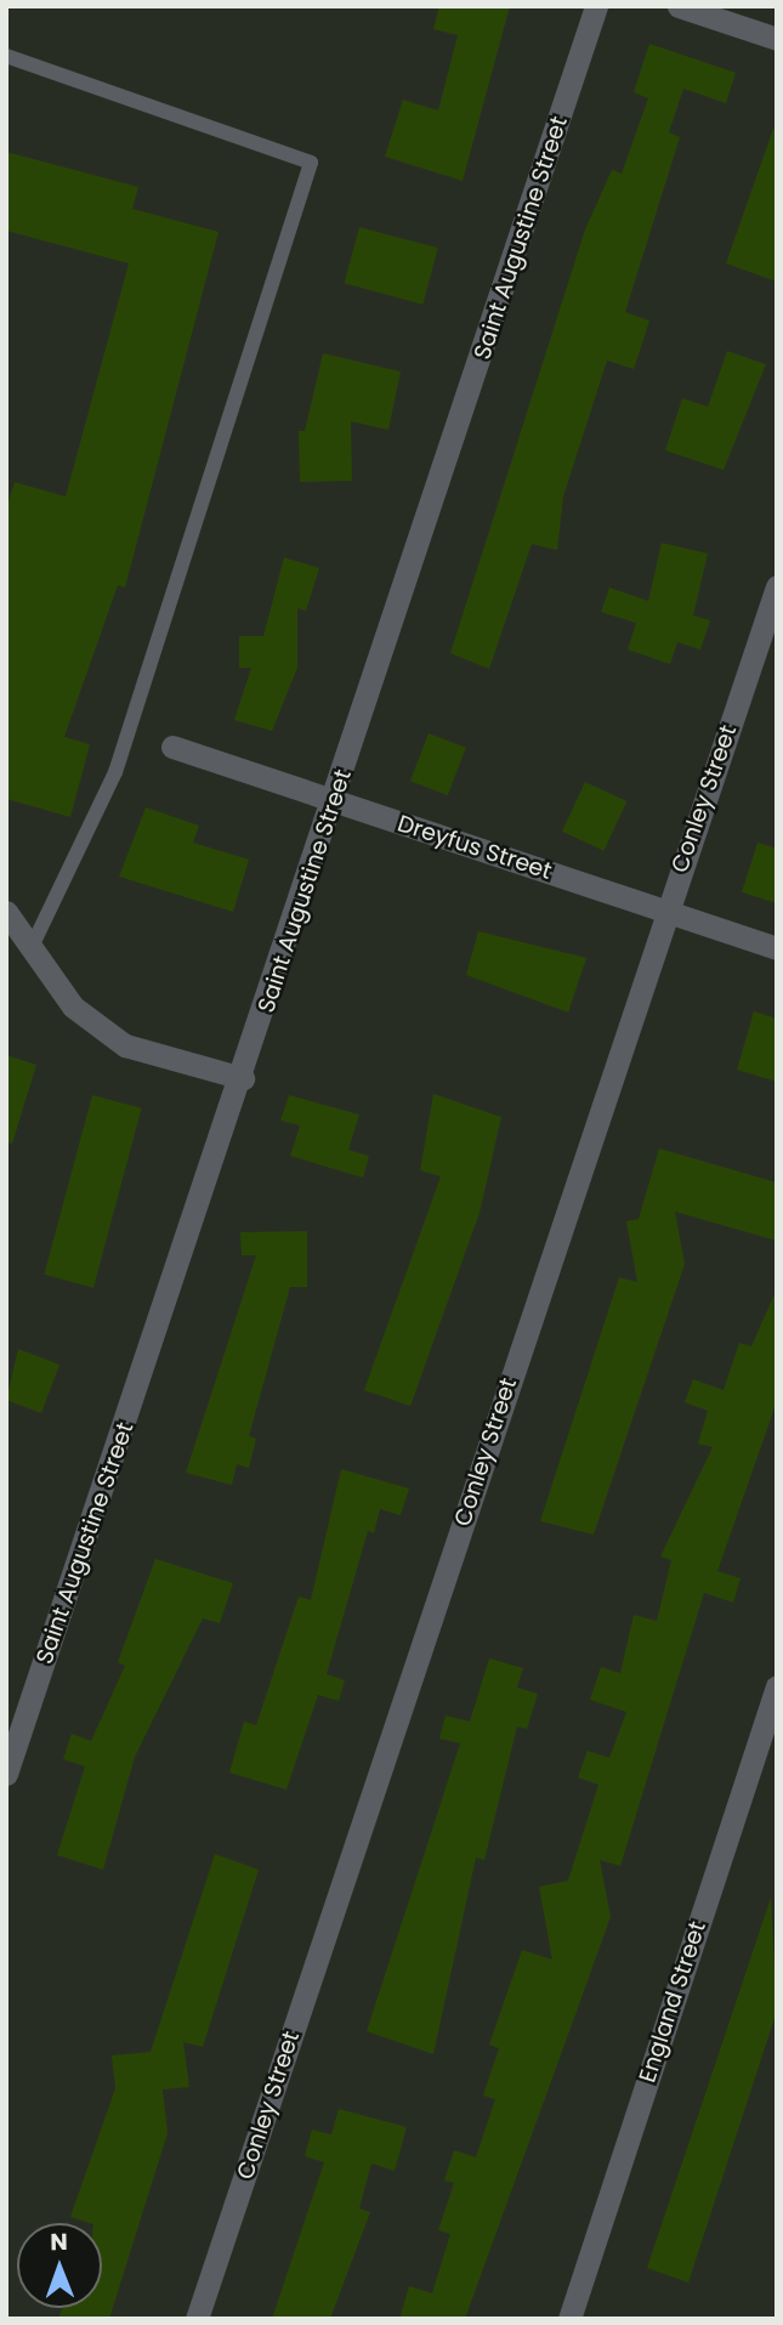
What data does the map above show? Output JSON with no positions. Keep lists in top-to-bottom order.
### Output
{
  "streets": {
    "street": [
      "Saint Augustine Street",
      "Conley Street",
      "Dreyfus Street",
      "England Street"
    ]
  },
  "crossings": [
    ["Saint Augustine Street", "Dreyfus Street"],
    ["Conley Street", "Dreyfus Street"]
  ],
  "north": "top"
}
